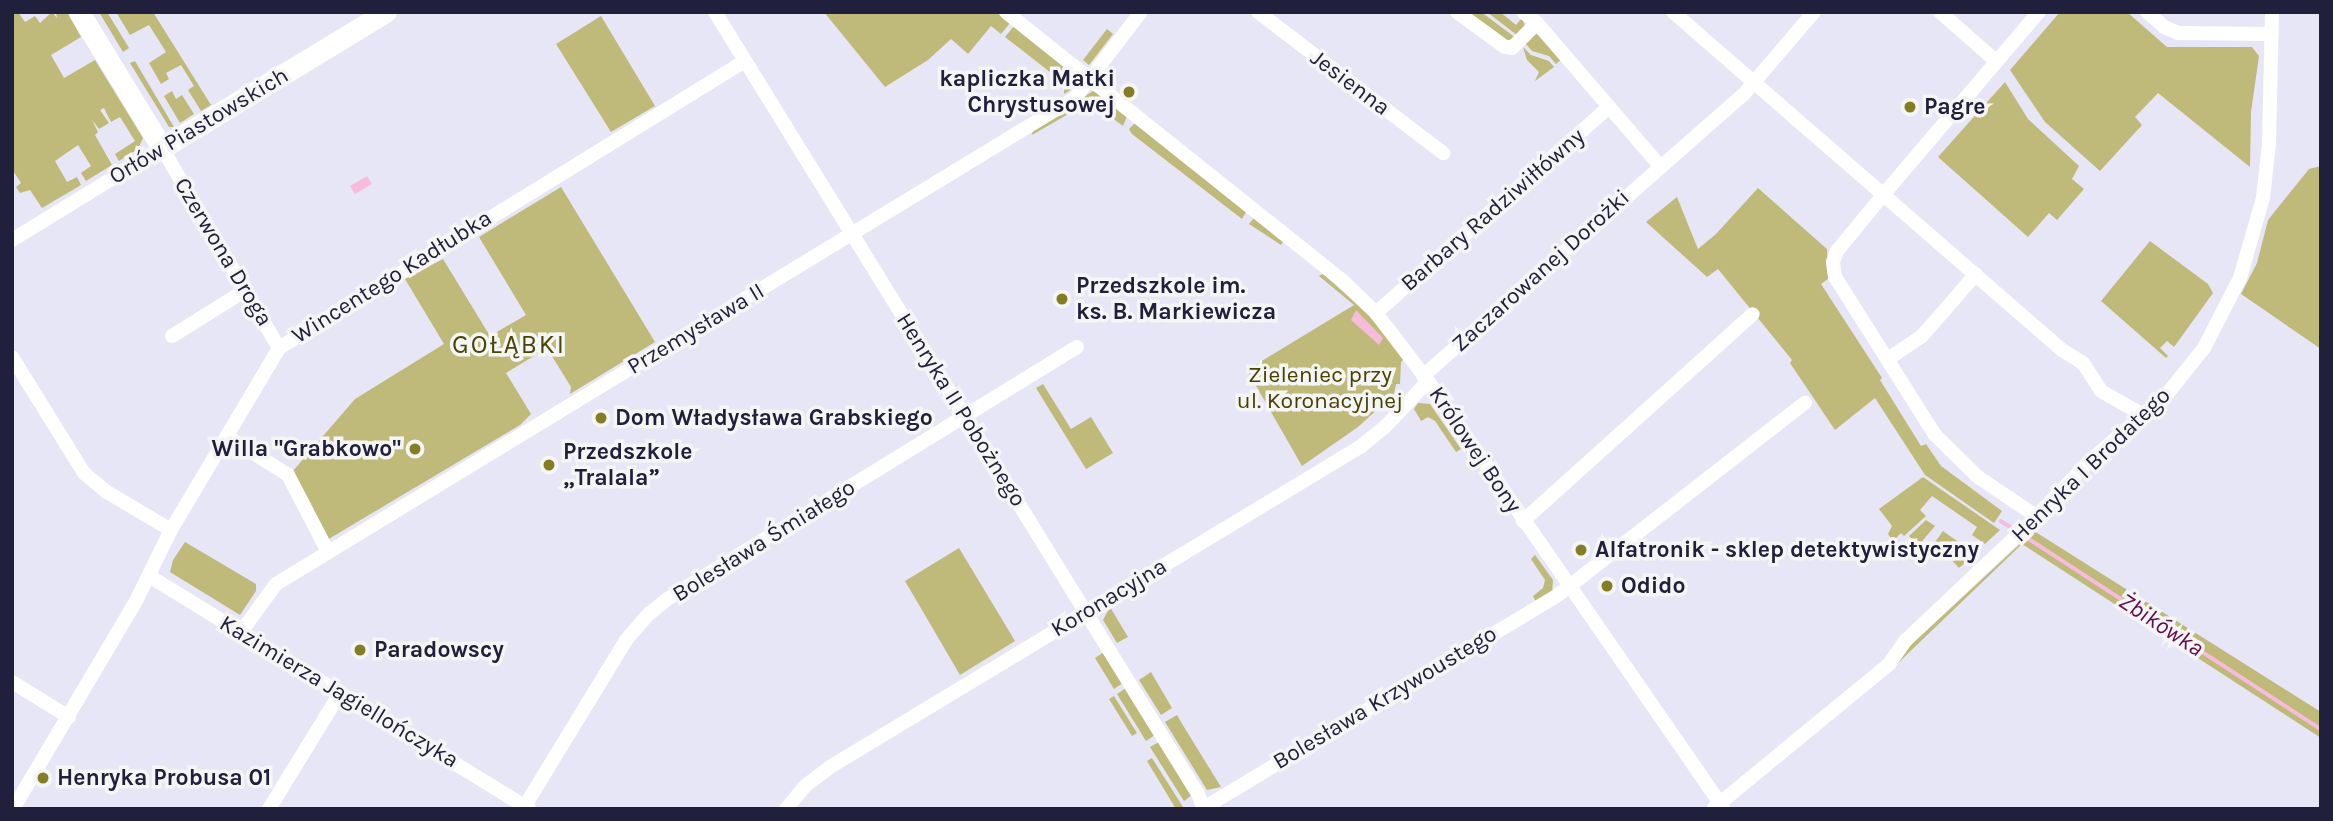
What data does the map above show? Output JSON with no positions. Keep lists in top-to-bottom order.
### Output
{
  "streets": {
    "street": [
      "Jesienna",
      "Orłów Piastowskich",
      "Barbary Radziwiłłówny",
      "Czerwona Droga",
      "Zaczarowanej Dorożki",
      "Wincentego Kadłubka",
      "Przemysława II",
      "Henryka II Pobożnego",
      "Królowej Bony",
      "Henryka I Brodatego",
      "Bolesława Śmiałego",
      "Koronacyjna",
      "Kazimierza Jagiellończyka",
      "Bolesława Krzywoustego"
    ]
  },
  "crossings": [
    ["Orłów Piastowskich", "Czerwona Droga"],
    ["Barbary Radziwiłłówny", "Królowej Bony"],
    ["Czerwona Droga", "Wincentego Kadłubka"],
    ["Zaczarowanej Dorożki", "Królowej Bony"],
    ["Zaczarowanej Dorożki", "Koronacyjna"],
    ["Wincentego Kadłubka", "Henryka II Pobożnego"],
    ["Wincentego Kadłubka", "Kazimierza Jagiellończyka"],
    ["Przemysława II", "Henryka II Pobożnego"],
    ["Przemysława II", "Królowej Bony"],
    ["Przemysława II", "Kazimierza Jagiellończyka"],
    ["Henryka II Pobożnego", "Bolesława Śmiałego"],
    ["Henryka II Pobożnego", "Koronacyjna"],
    ["Henryka II Pobożnego", "Bolesława Krzywoustego"],
    ["Królowej Bony", "Henryka I Brodatego"],
    ["Królowej Bony", "Koronacyjna"],
    ["Królowej Bony", "Bolesława Krzywoustego"],
    ["Bolesława Śmiałego", "Kazimierza Jagiellończyka"]
  ],
  "districts": ["GOŁĄBKI"],
  "water": ["Żbikówka"],
  "parks": ["Zieleniec przy ul. Koronacyjnej"],
  "places": [
    "kapliczka Matki Chrystusowej",
    "Pagre",
    "Przedszkole im. ks. B. Markiewicza",
    "Dom Władysława Grabskiego",
    "Willa \"Grabkowo\"",
    "Przedszkole „Tralala”",
    "Alfatronik - sklep detektywistyczny",
    "Odido",
    "Paradowscy",
    "Henryka Probusa 01"
  ]
}
